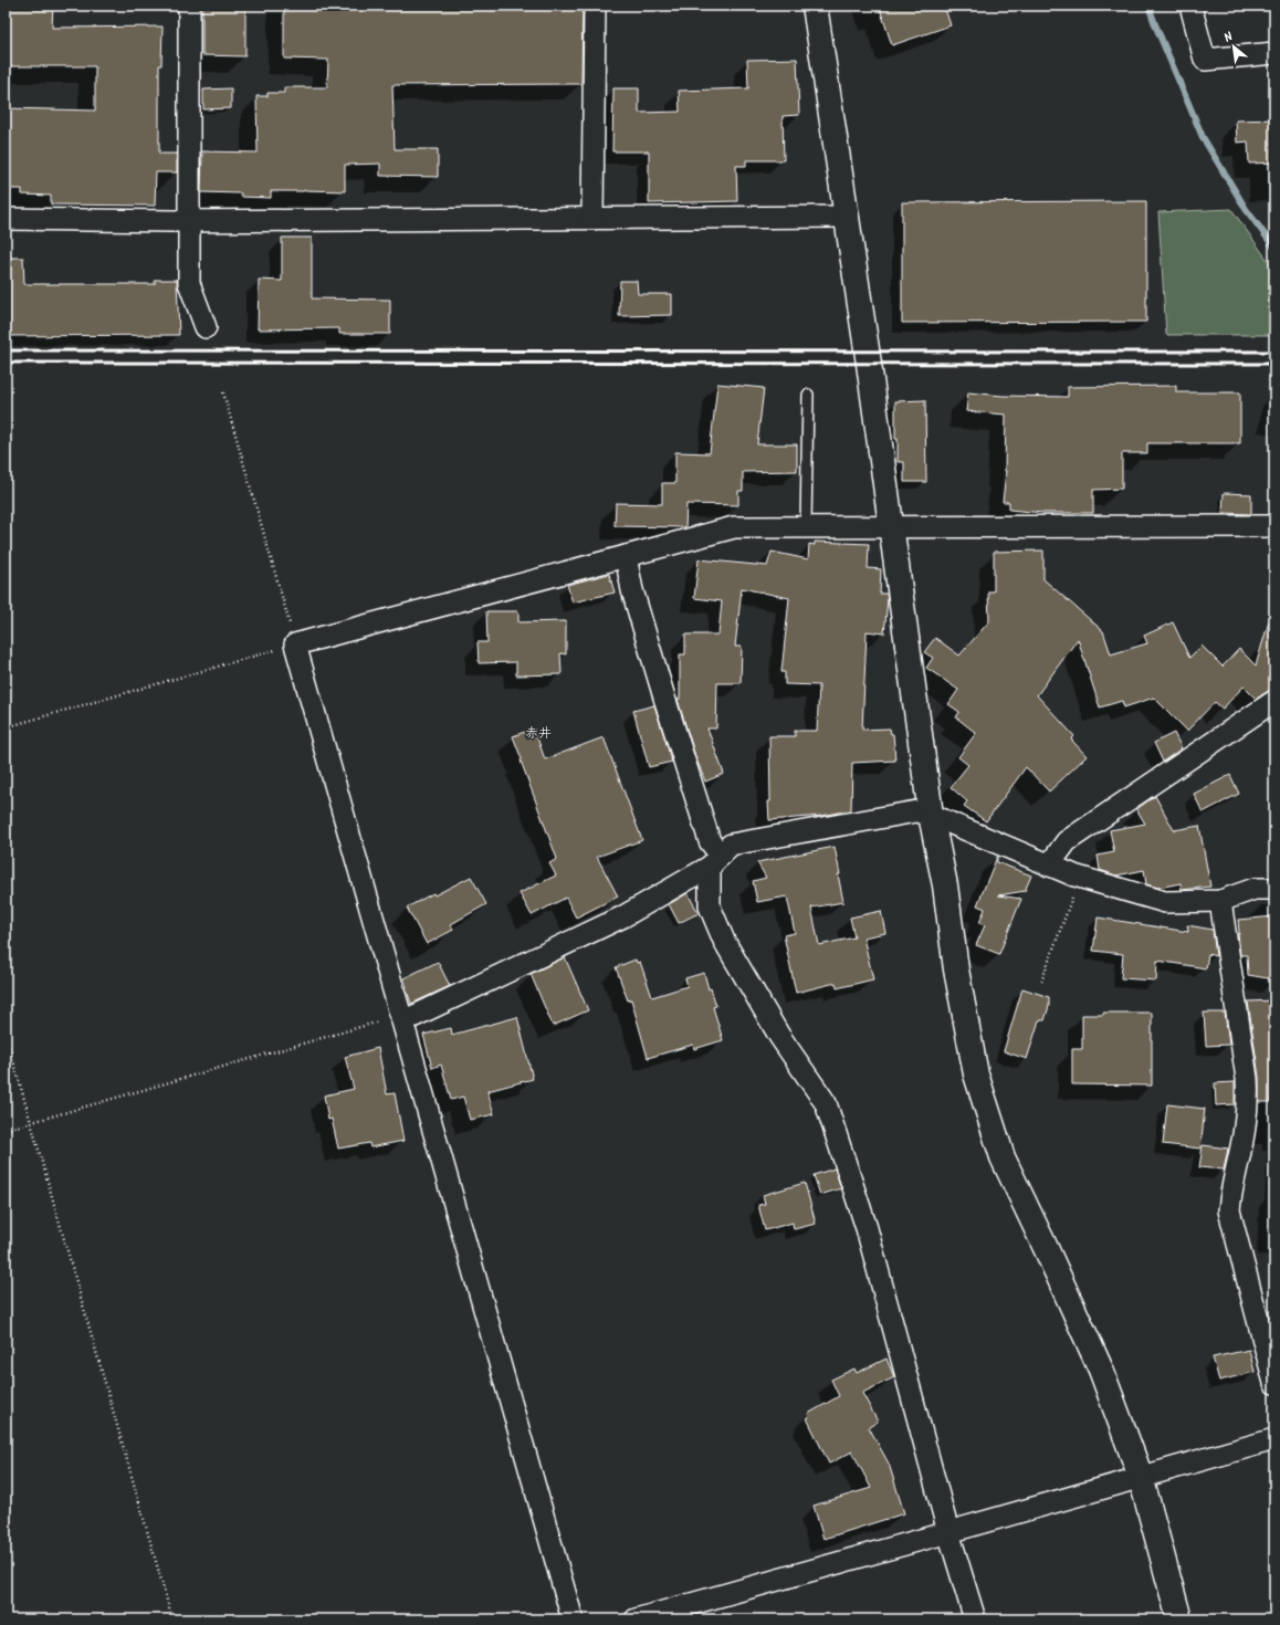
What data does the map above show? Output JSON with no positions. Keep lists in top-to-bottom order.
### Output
{
  "districts": ["赤井"],
  "north": "top left"
}
